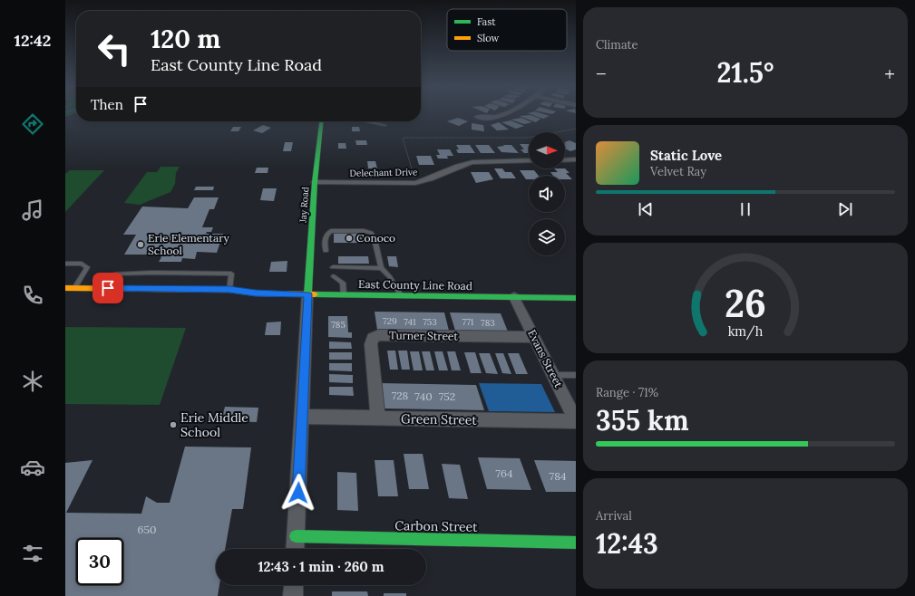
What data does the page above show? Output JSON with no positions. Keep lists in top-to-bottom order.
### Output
{
  "streets": {
    "main road": ["Jay Road", "East County Line Road", "Carbon Street"],
    "street": [
      "Delechant Drive",
      "Turner Street",
      "Evans Street",
      "Green Street"
    ]
  },
  "crossings": [
    ["Delechant Drive", "Jay Road"],
    ["Jay Road", "East County Line Road"],
    ["East County Line Road", "Evans Street"],
    ["Turner Street", "Evans Street"],
    ["Turner Street", "Green Street"],
    ["Evans Street", "Green Street"]
  ],
  "places": ["Conoco", "Erie Elementary School", "Erie Middle School"],
  "house_numbers": [
    "729",
    "741",
    "753",
    "771",
    "783",
    "785",
    "728",
    "740",
    "752",
    "764",
    "784",
    "650"
  ],
  "legend": ["Fast", "Slow"],
  "north": "right",
  "page": {
    "tabs": "12:42",
    "tile": [
      "Climate",
      ["Range · 71%", "355 km"],
      ["Arrival", "12:43"]
    ],
    "turn": ["120 m", "East County Line Road"],
    "heat": ["−", "21.5°", "+"],
    "then": "Then",
    "song": ["Static Love", "Velvet Ray"],
    "limit": "30",
    "trip": "12:43 · 1 min · 260 m",
    "gauge": ["26", "km/h"]
  }
}
